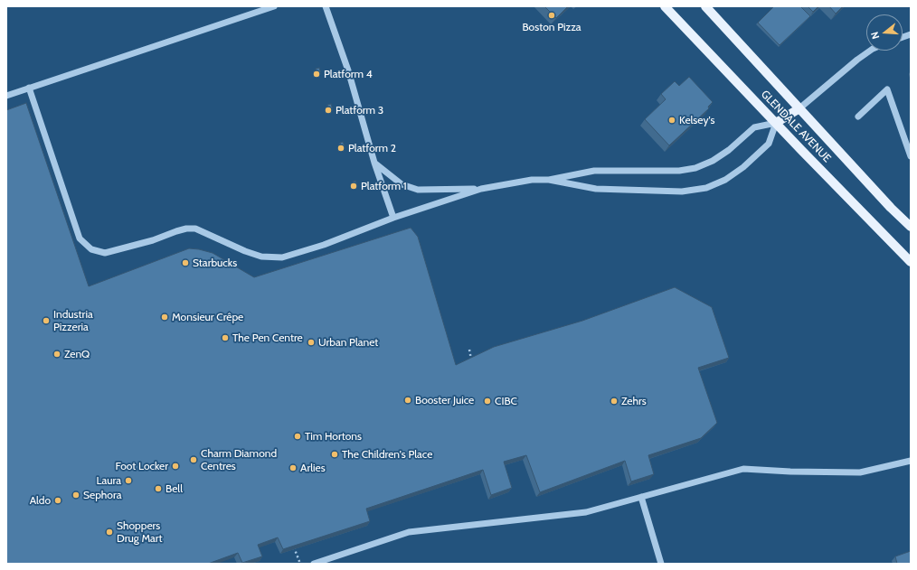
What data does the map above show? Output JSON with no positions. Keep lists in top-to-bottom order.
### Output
{
  "streets": {
    "main road": ["GLENDALE AVENUE"]
  },
  "places": [
    "Boston Pizza",
    "Platform 4",
    "Platform 3",
    "Kelsey's",
    "Platform 2",
    "Platform 1",
    "Starbucks",
    "Monsieur Crêpe",
    "Industria Pizzeria",
    "The Pen Centre",
    "Urban Planet",
    "ZenQ",
    "Booster Juice",
    "CIBC",
    "Zehrs",
    "Tim Hortons",
    "The Children's Place",
    "Charm Diamond Centres",
    "Foot Locker",
    "Arlies",
    "Laura",
    "Bell",
    "Sephora",
    "Aldo",
    "Shoppers Drug Mart"
  ],
  "north": "left"
}
